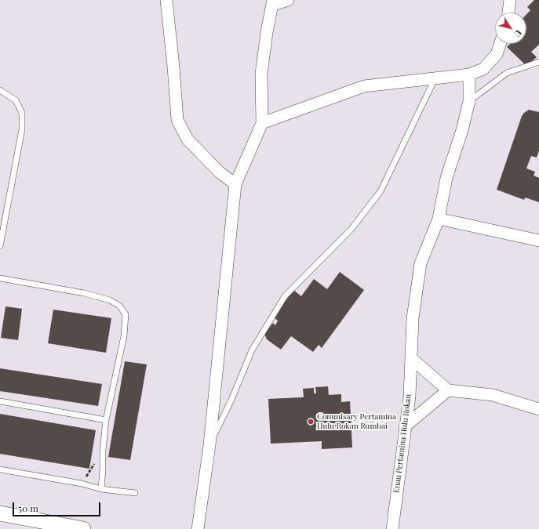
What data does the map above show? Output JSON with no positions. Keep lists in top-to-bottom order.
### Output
{
  "streets": {
    "street": ["Enau Pertamina Hulu Rokan"]
  },
  "places": ["Commisary Pertamina Hulu Rokan Rumbai"],
  "scale_bar": "50 m",
  "north": "bottom right"
}
